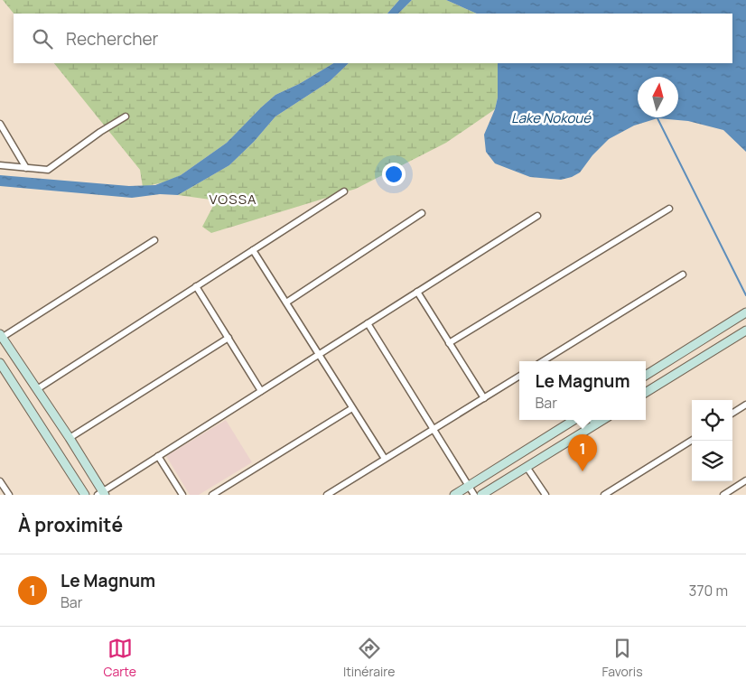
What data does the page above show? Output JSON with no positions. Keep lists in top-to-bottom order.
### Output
{
  "districts": ["VOSSA"],
  "water": ["Lake Nokoué"],
  "north": "top",
  "page": {
    "search": "Rechercher",
    "popup": ["Le Magnum", "Bar"],
    "pins": "1",
    "heading": "À proximité",
    "list": [
      {
        "mark": "1",
        "name": "Le Magnum",
        "note": "Bar",
        "value": "370 m"
      }
    ],
    "nav": ["Carte", "Itinéraire", "Favoris"]
  }
}
